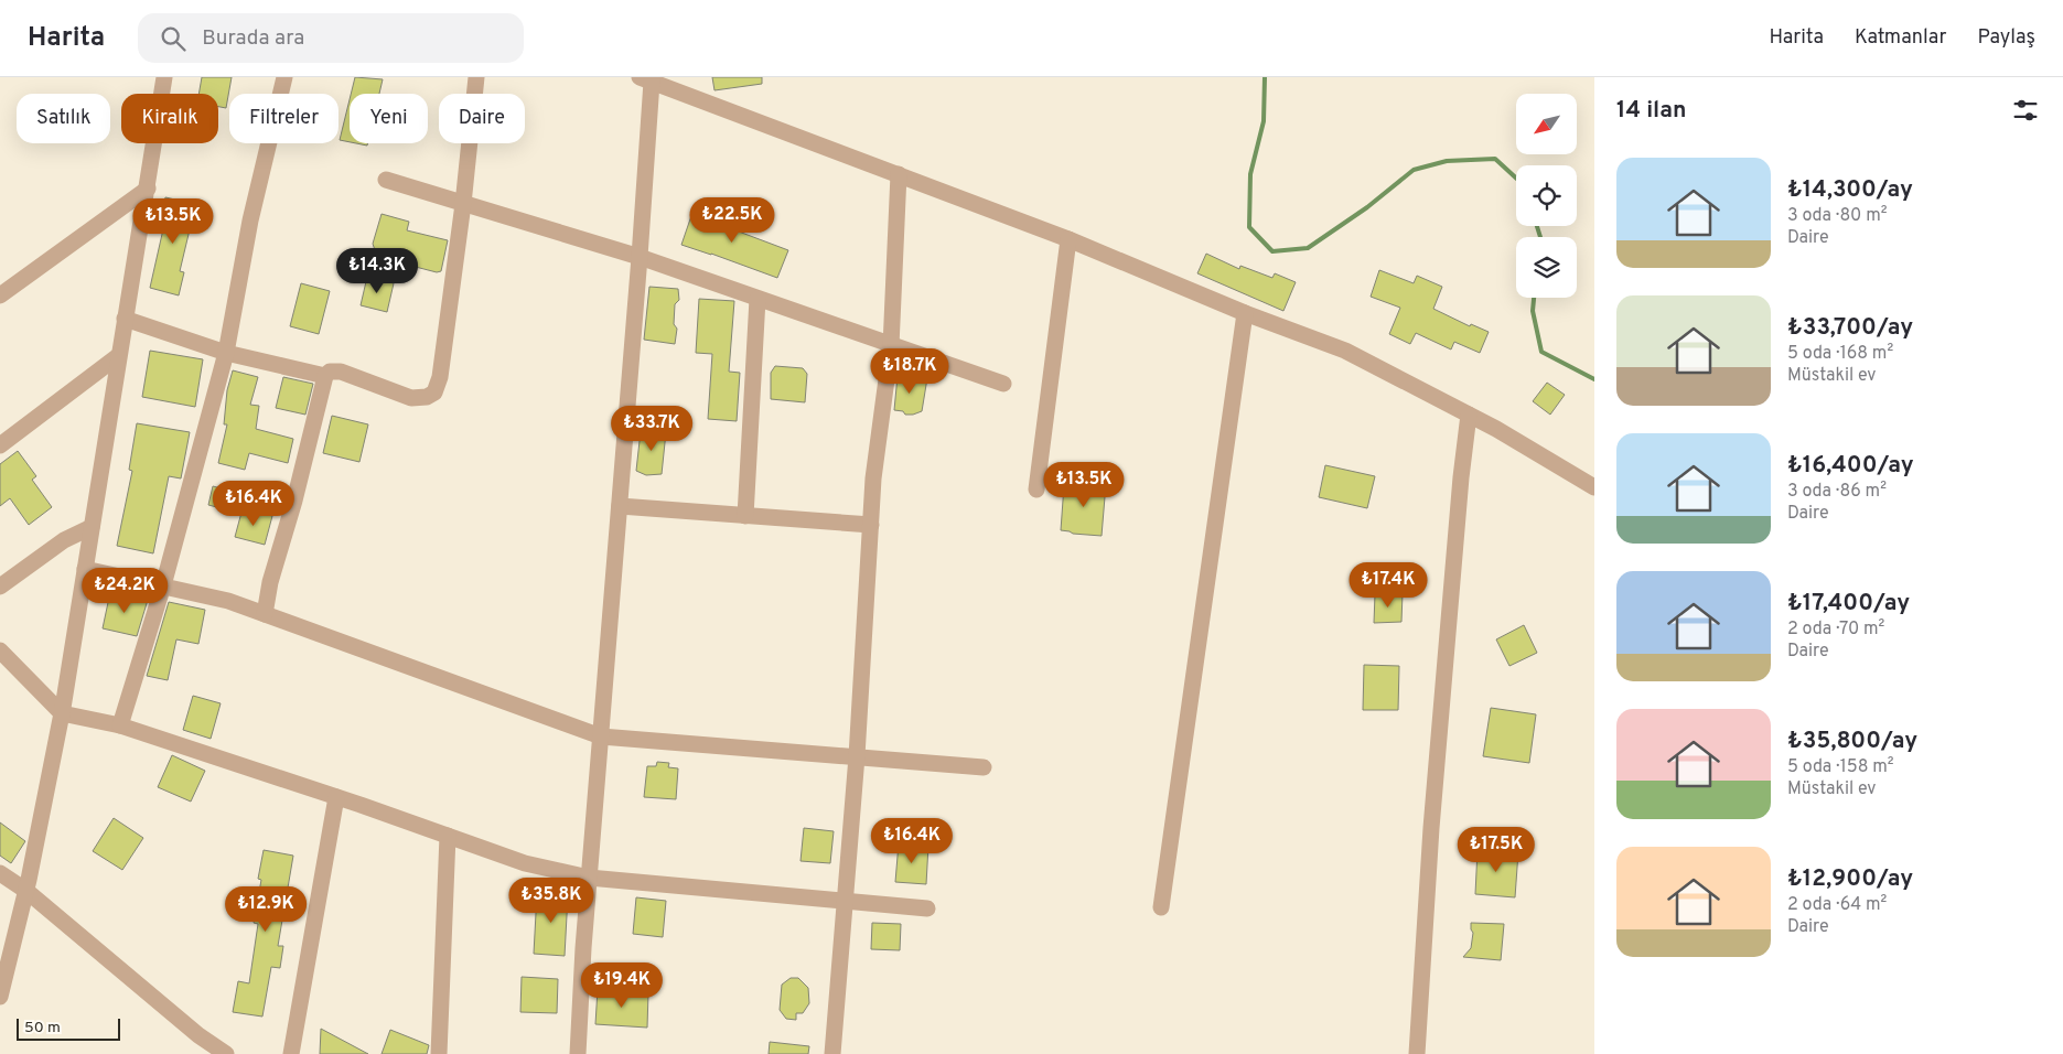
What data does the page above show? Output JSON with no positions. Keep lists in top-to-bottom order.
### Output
{
  "scale_bar": "50 m",
  "north": "bottom left",
  "page": {
    "header": "Harita",
    "search": "Burada ara",
    "nav": ["Harita", "Katmanlar", "Paylaş"],
    "heading": "14 ilan",
    "chip": [
      "Satılık",
      "Kiralık",
      "Filtreler",
      "Yeni",
      "Daire"
    ],
    "list": [
      {
        "name": "₺14,300/ay",
        "note": "3 oda · 80 m² · Daire"
      },
      {
        "name": "₺33,700/ay",
        "note": "5 oda · 168 m² · Müstakil ev"
      },
      {
        "name": "₺16,400/ay",
        "note": "3 oda · 86 m² · Daire"
      },
      {
        "name": "₺17,400/ay",
        "note": "2 oda · 70 m² · Daire"
      },
      {
        "name": "₺35,800/ay",
        "note": "5 oda · 158 m² · Müstakil ev"
      },
      {
        "name": "₺12,900/ay",
        "note": "2 oda · 64 m² · Daire"
      }
    ],
    "price": [
      "₺22.5K",
      "₺13.5K",
      "₺14.3K",
      "₺18.7K",
      "₺33.7K",
      "₺13.5K",
      "₺16.4K",
      "₺17.4K",
      "₺24.2K",
      "₺16.4K",
      "₺17.5K",
      "₺35.8K",
      "₺12.9K",
      "₺19.4K"
    ],
    "scale": "50 m"
  }
}
